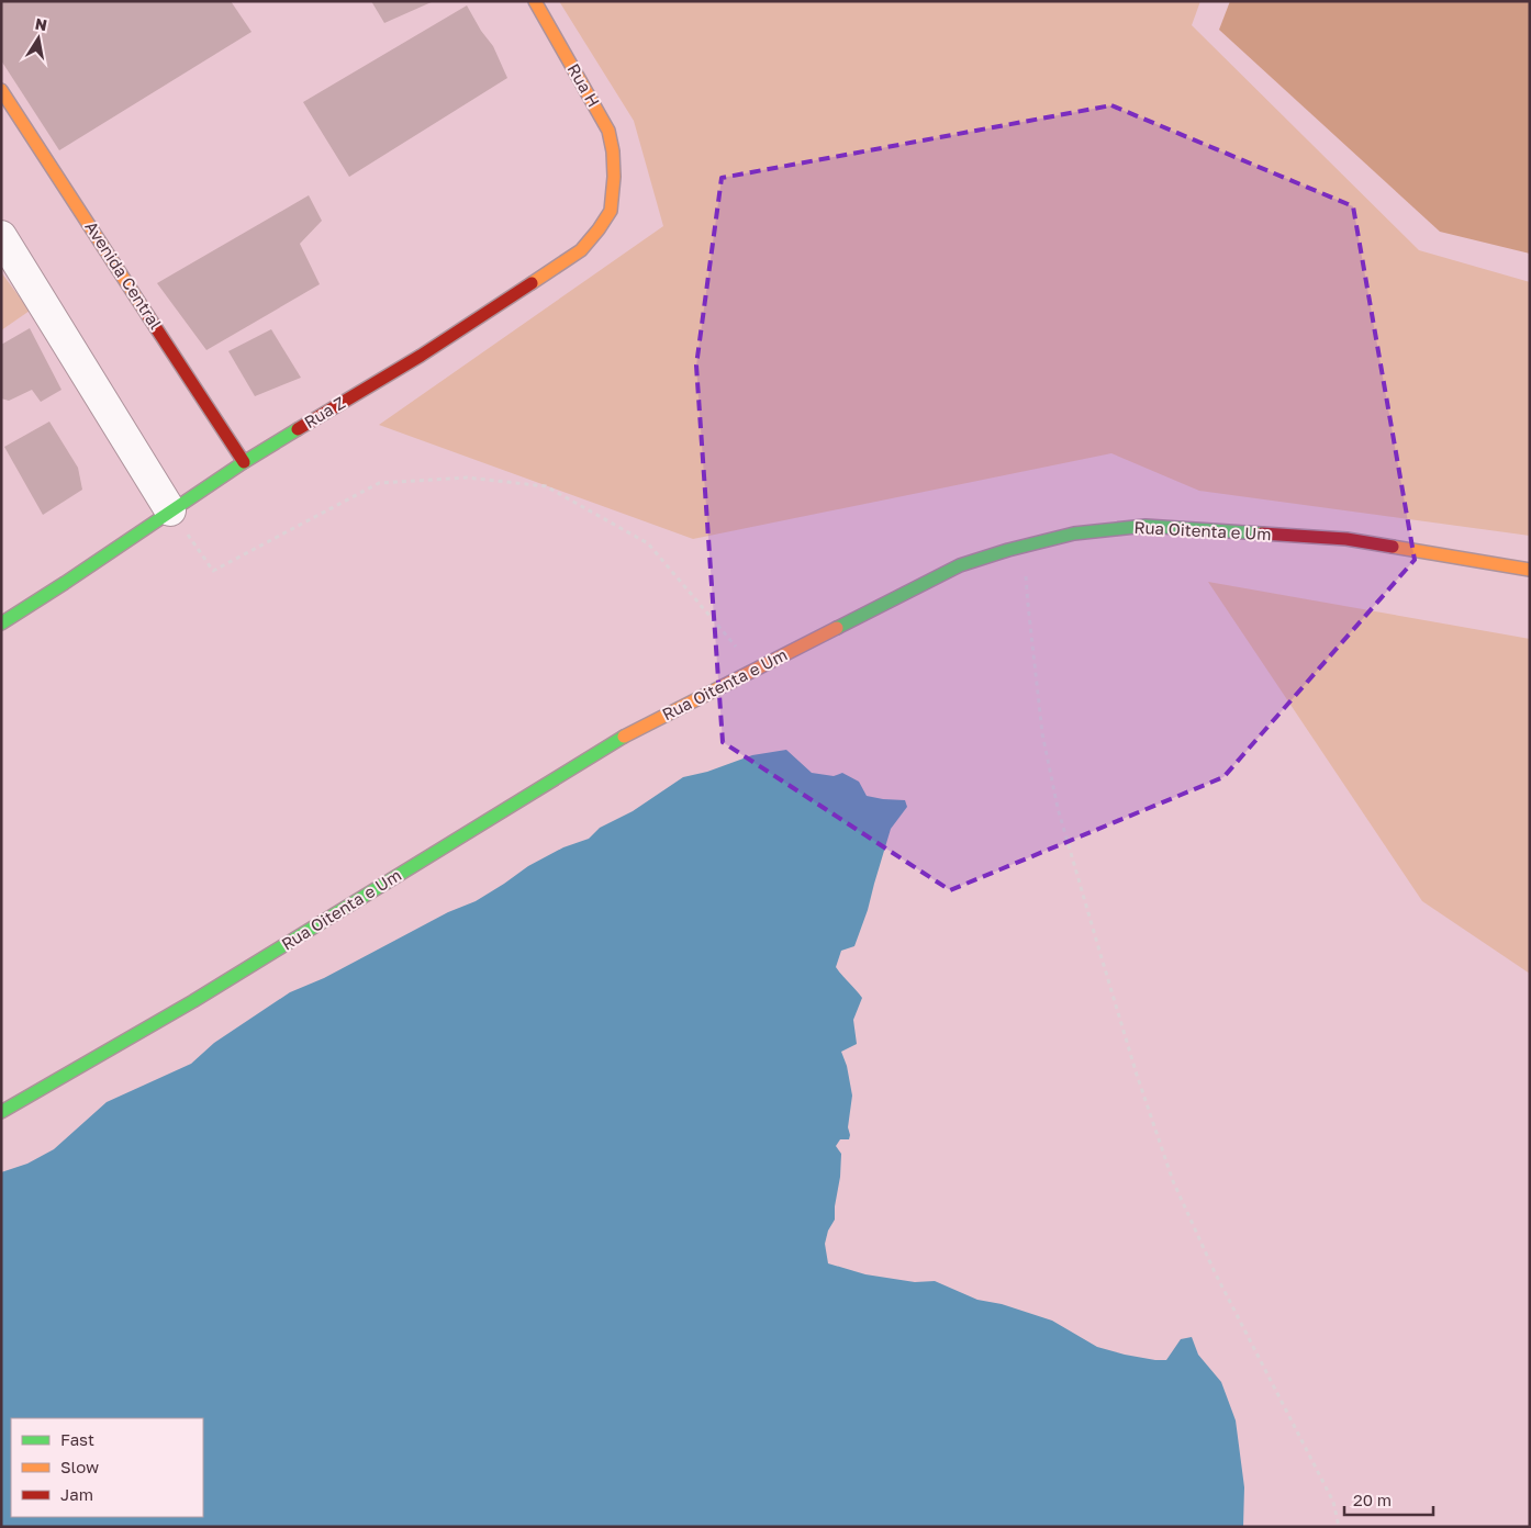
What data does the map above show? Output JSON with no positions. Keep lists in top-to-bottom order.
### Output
{
  "streets": {
    "street": [
      "Rua H",
      "Avenida Central",
      "Rua Z",
      "Rua Oitenta e Um"
    ]
  },
  "crossings": [
    ["Rua H", "Rua Z"],
    ["Avenida Central", "Rua Z"]
  ],
  "legend": ["Fast", "Slow", "Jam"],
  "scale_bar": "20 m",
  "north": "top"
}
